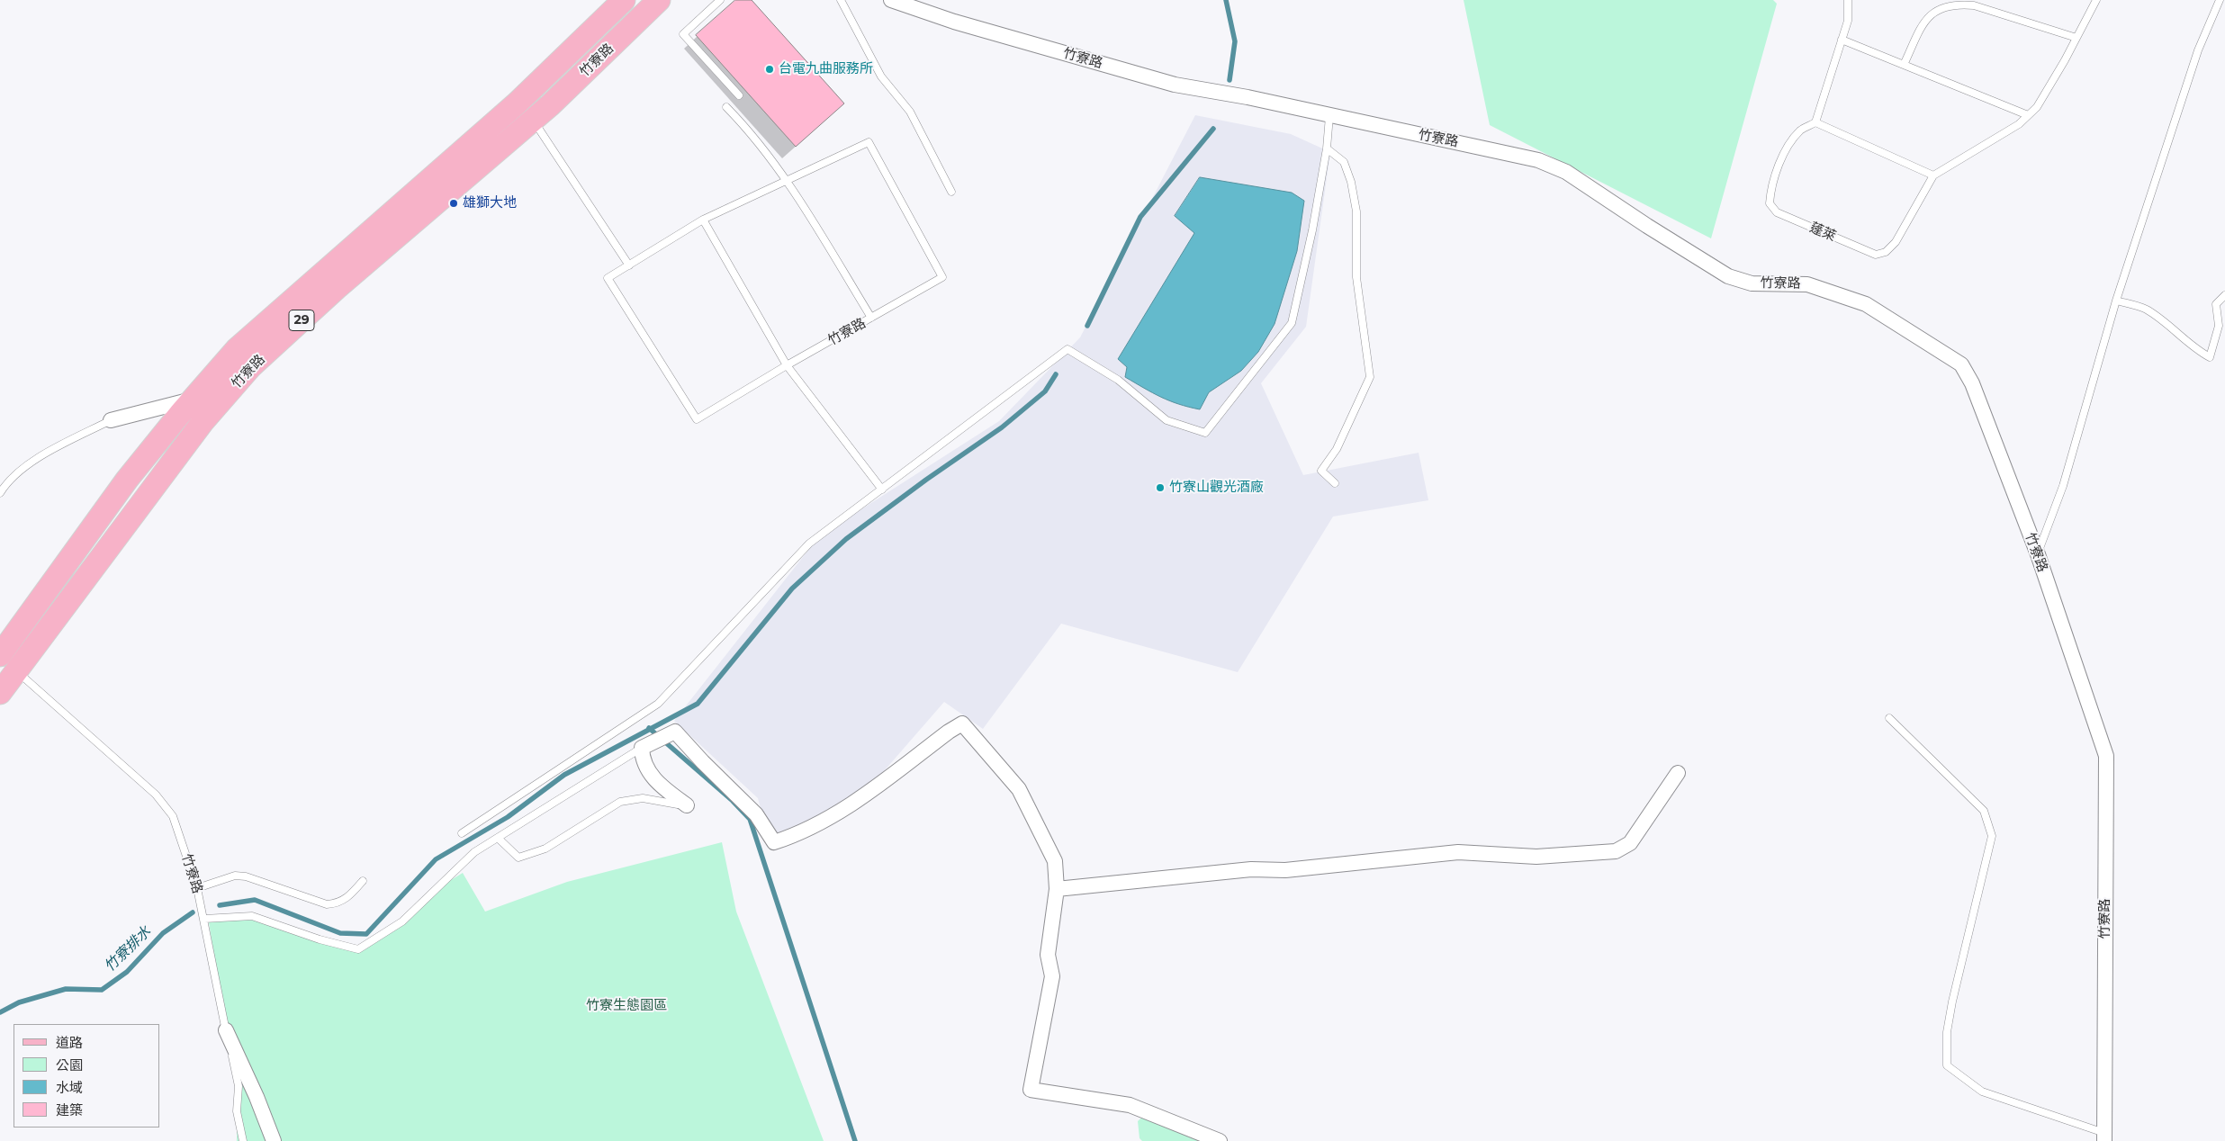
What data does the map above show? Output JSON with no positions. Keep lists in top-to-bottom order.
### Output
{
  "streets": {
    "main road": ["竹寮路", "29"],
    "lane": ["蓬萊"]
  },
  "water": ["竹寮排水"],
  "parks": ["竹寮生態園區"],
  "places": ["台電九曲服務所", "雄獅大地", "竹寮山觀光酒廠"],
  "legend": [
    "道路",
    "公園",
    "水域",
    "建築"
  ]
}
